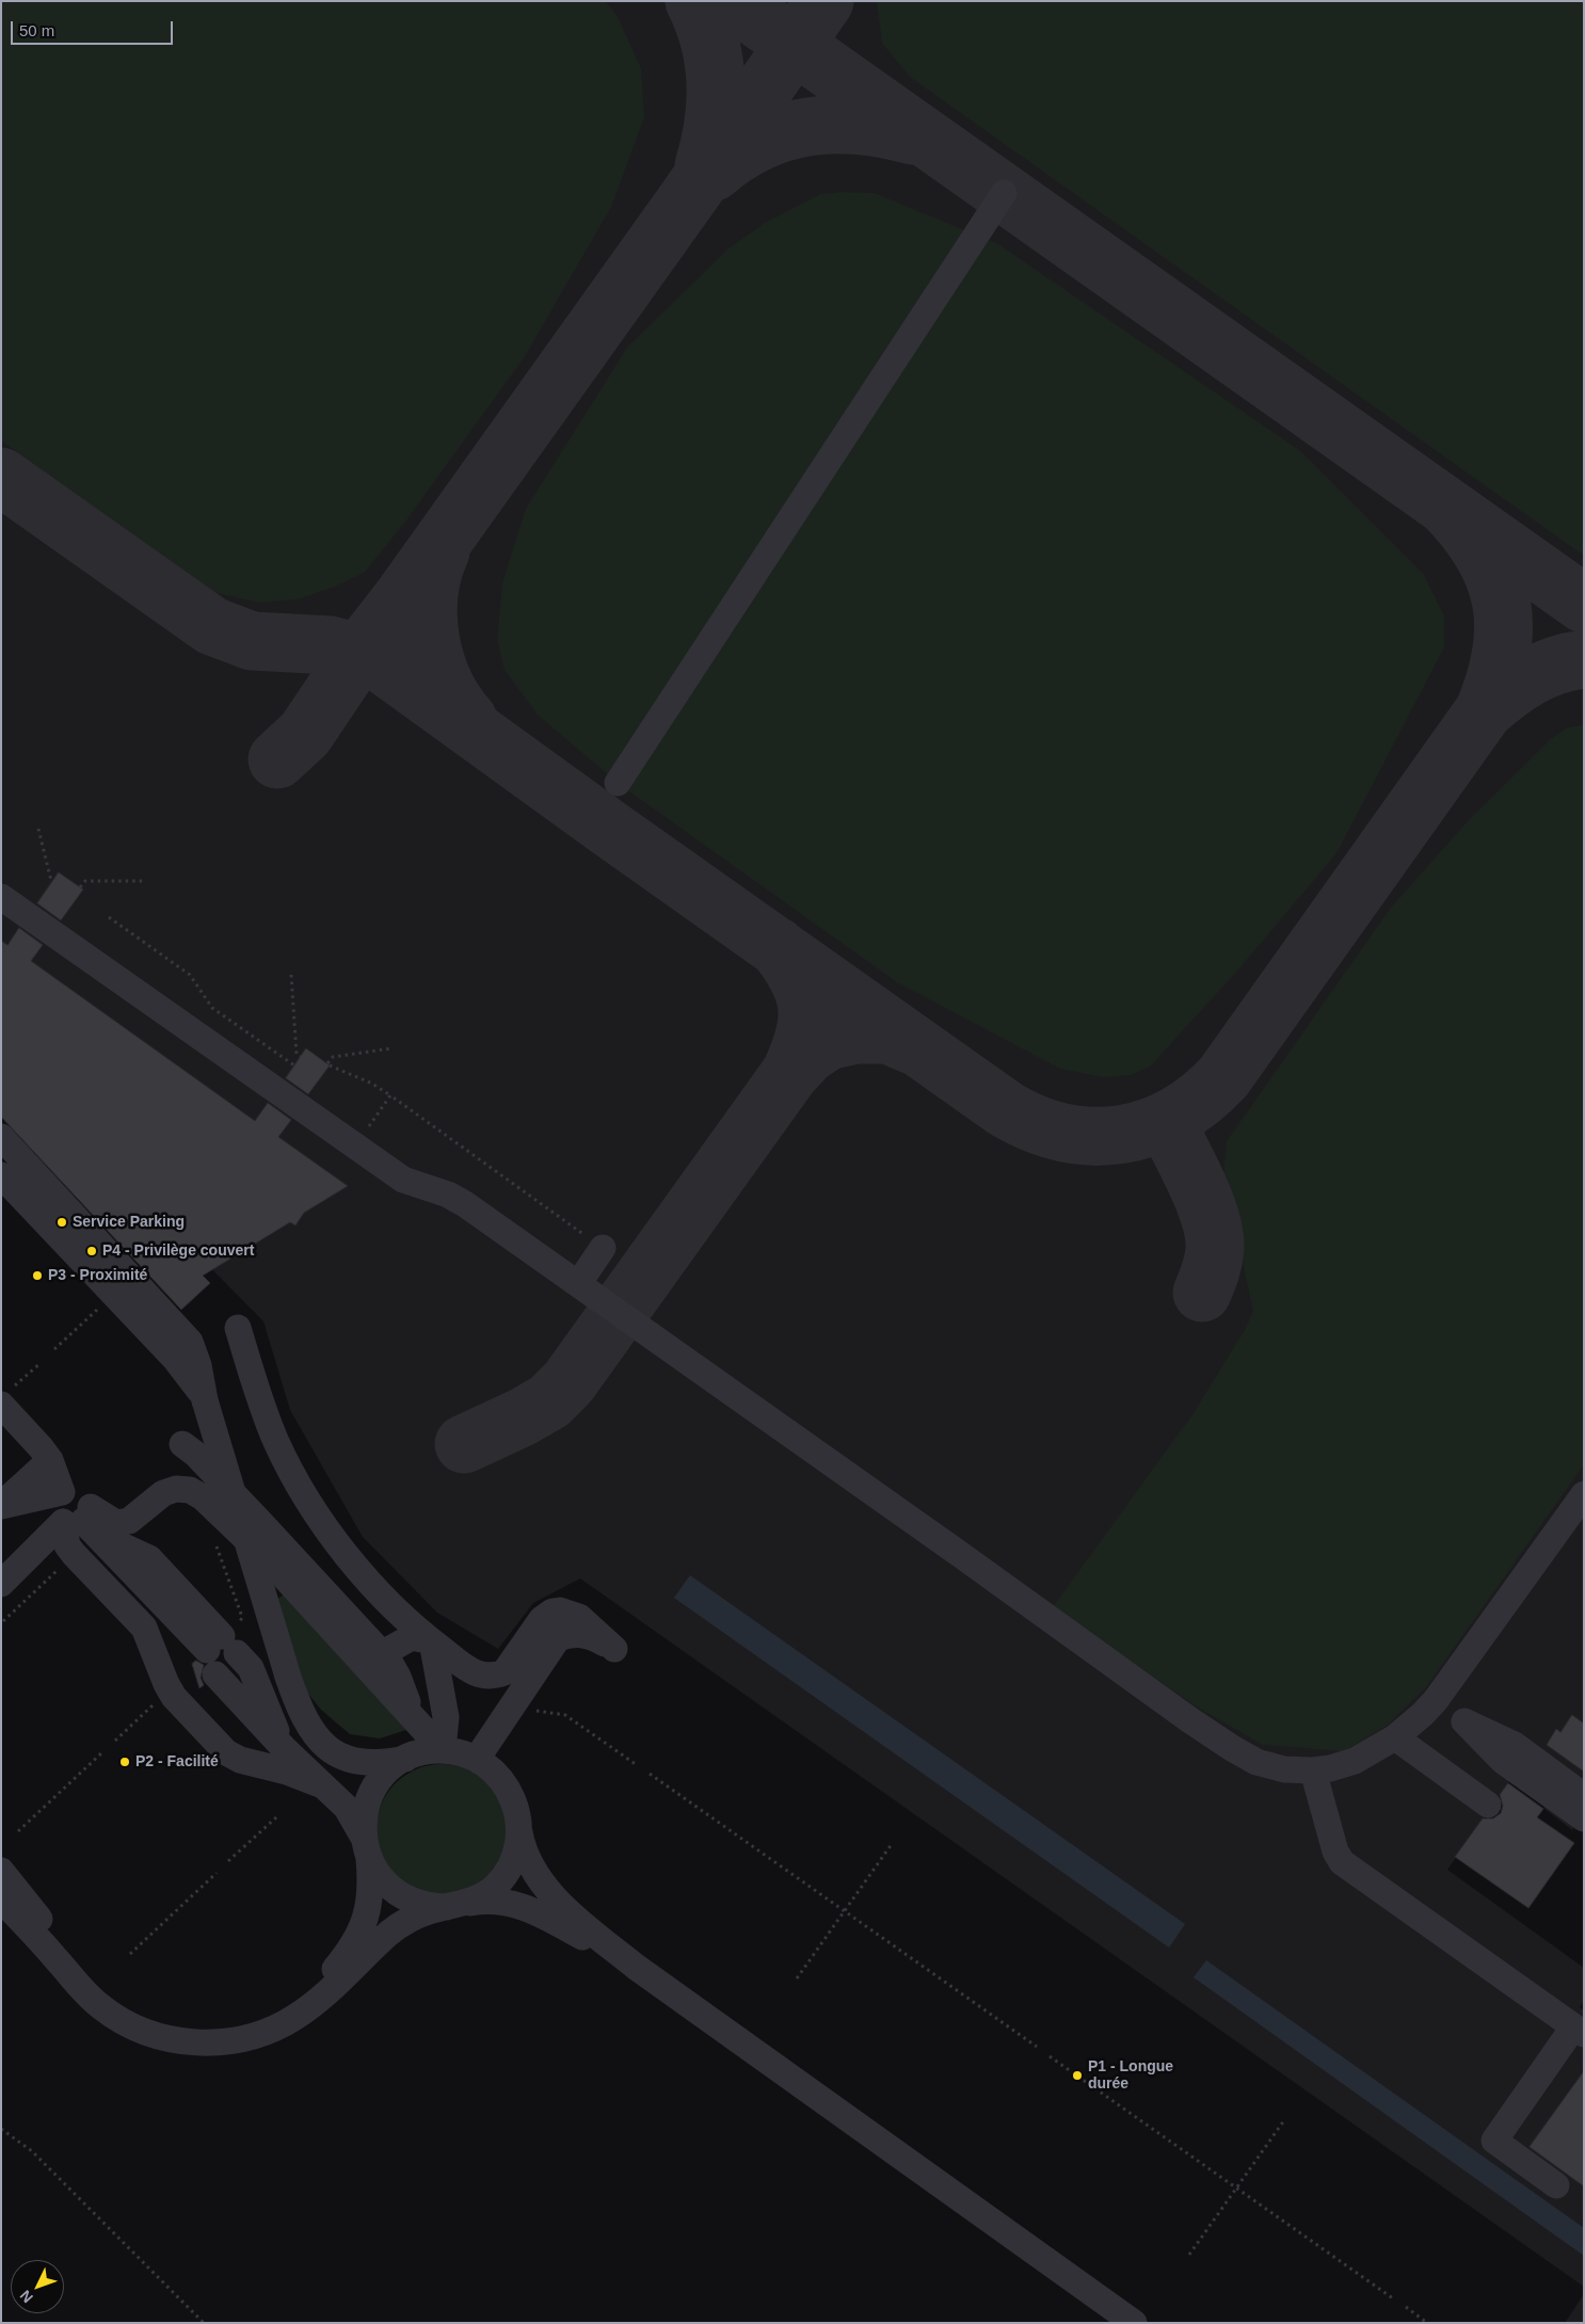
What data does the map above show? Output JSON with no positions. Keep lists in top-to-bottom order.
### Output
{
  "places": [
    "Service Parking",
    "P4 - Privilège couvert",
    "P3 - Proximité",
    "P2 - Facilité",
    "P1 - Longue durée"
  ],
  "scale_bar": "50 m",
  "north": "bottom left"
}
